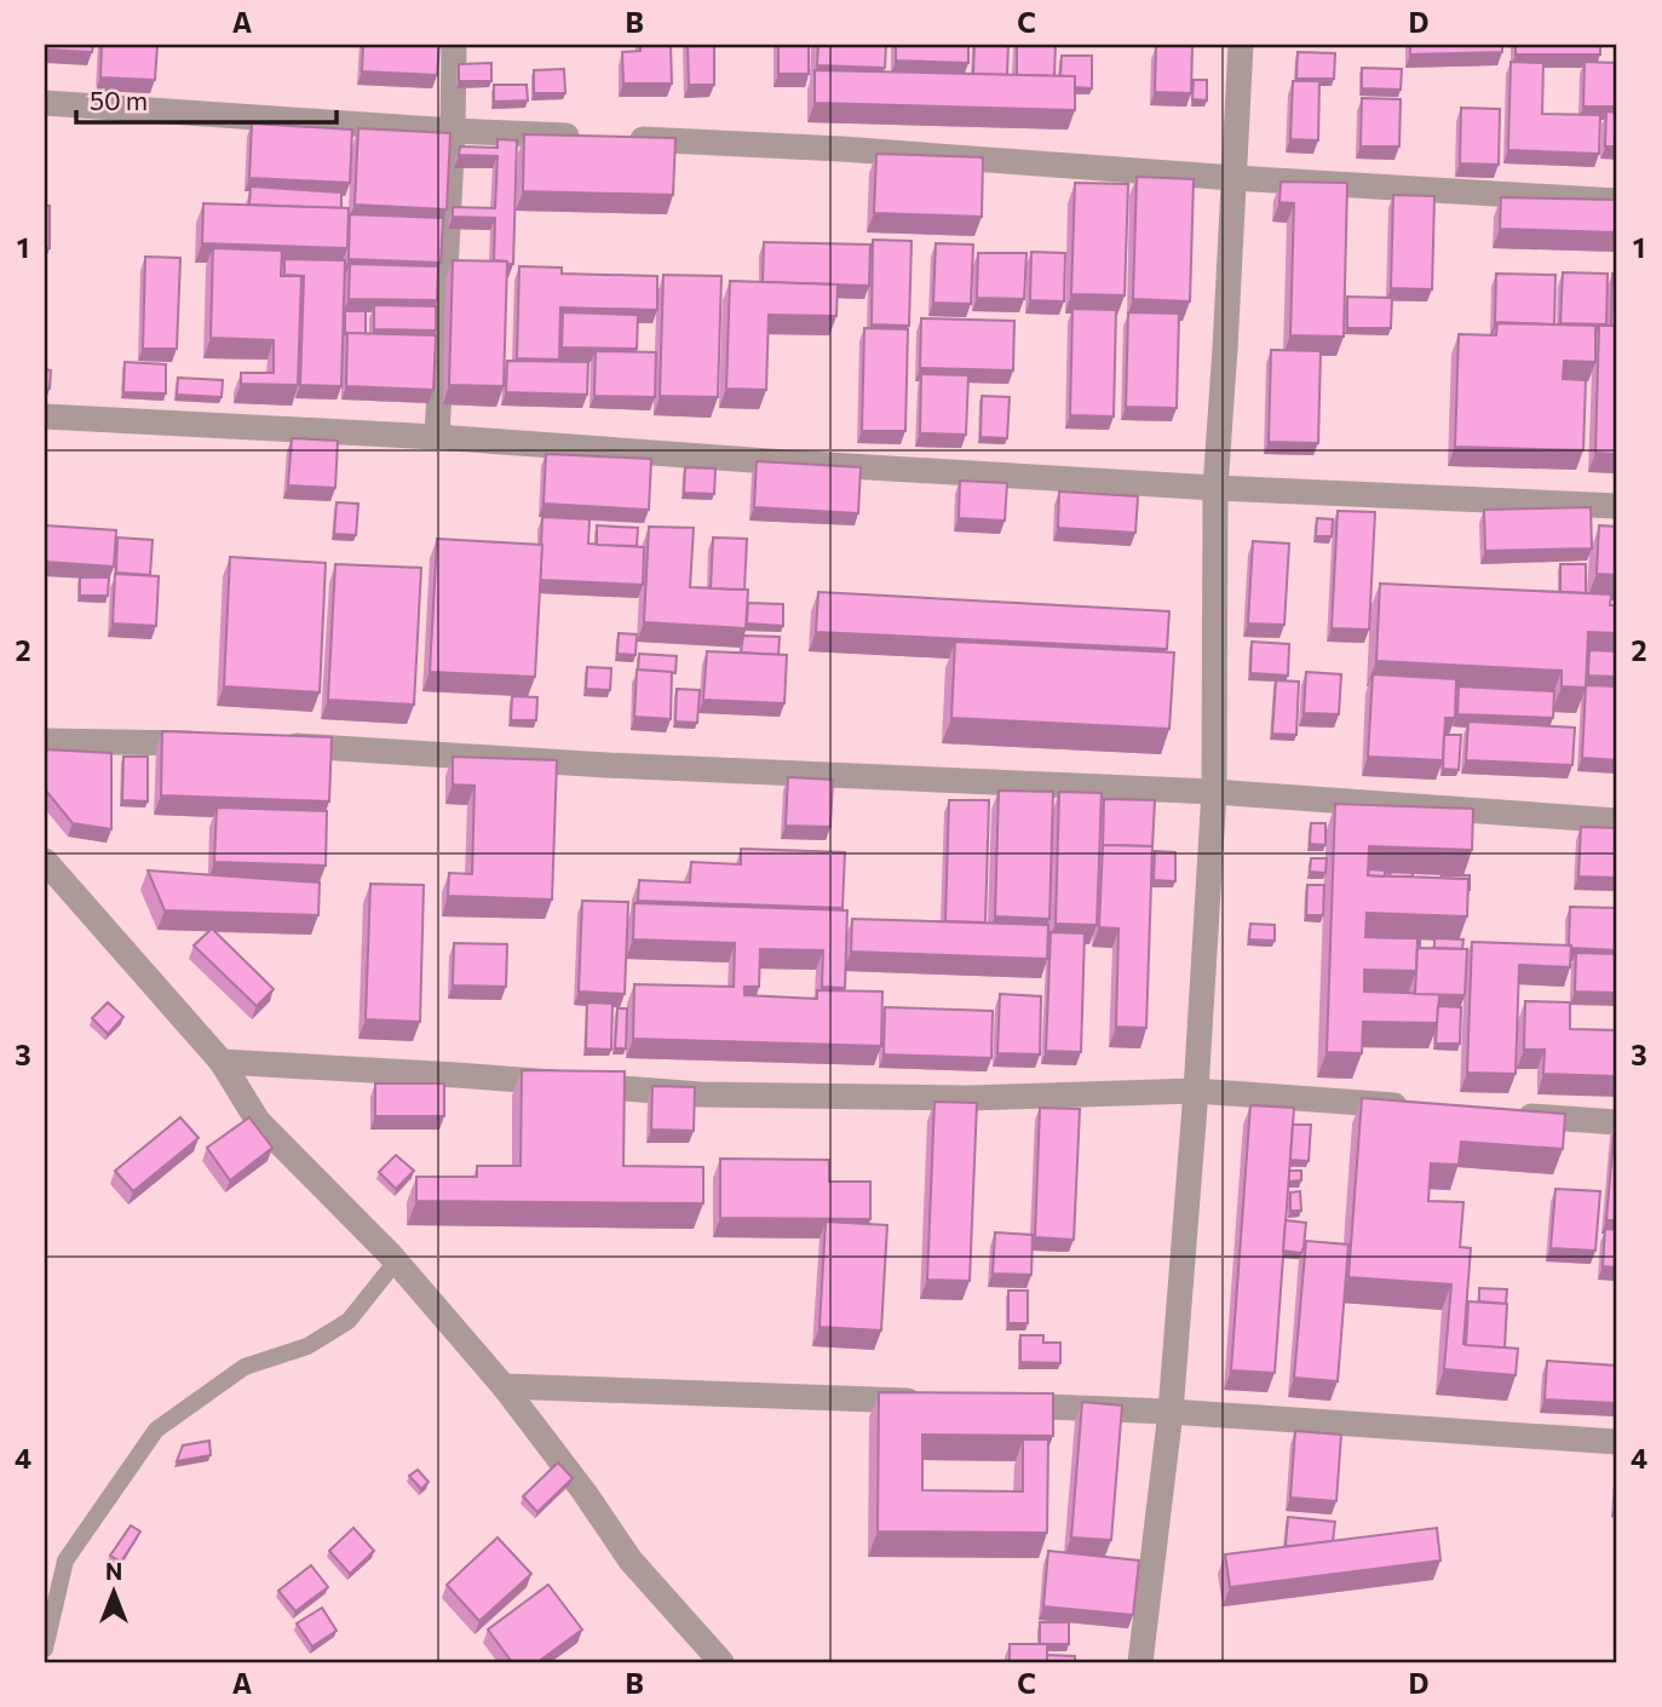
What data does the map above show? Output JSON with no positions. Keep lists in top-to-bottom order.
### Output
{
  "scale_bar": "50 m",
  "north": "top",
  "grid": {
    "columns": [
      "A",
      "B",
      "C",
      "D"
    ],
    "rows": [
      "1",
      "2",
      "3",
      "4"
    ]
  }
}
